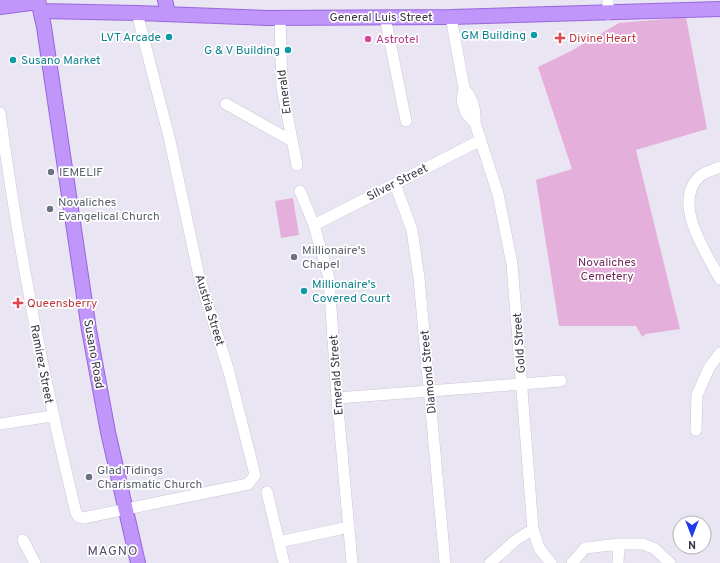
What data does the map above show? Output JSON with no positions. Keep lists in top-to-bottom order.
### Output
{
  "streets": {
    "main road": ["General Luis Street", "Susano Road"],
    "street": [
      "Emerald",
      "Silver Street",
      "Austria Street",
      "Gold Street",
      "Ramirez Street",
      "Diamond Street",
      "Emerald Street"
    ]
  },
  "crossings": [
    ["General Luis Street", "Emerald"],
    ["General Luis Street", "Austria Street"],
    ["General Luis Street", "Gold Street"],
    ["General Luis Street", "Susano Road"],
    ["Silver Street", "Gold Street"],
    ["Silver Street", "Diamond Street"],
    ["Silver Street", "Emerald Street"],
    ["Austria Street", "Susano Road"],
    ["Austria Street", "Ramirez Street"],
    ["Susano Road", "Ramirez Street"]
  ],
  "districts": ["MAGNO"],
  "parks": ["Novaliches Cemetery"],
  "places": {
    "other": [
      "GM Building",
      "LVT Arcade",
      "Astrotel",
      "G & V Building",
      "Susano Market",
      "IEMELIF",
      "Novaliches Evangelical Church",
      "Millionaire's Chapel",
      "Millionaire's Covered Court",
      "Glad Tidings Charismatic Church"
    ],
    "health": ["Divine Heart", "Queensberry"]
  },
  "north": "bottom"
}
